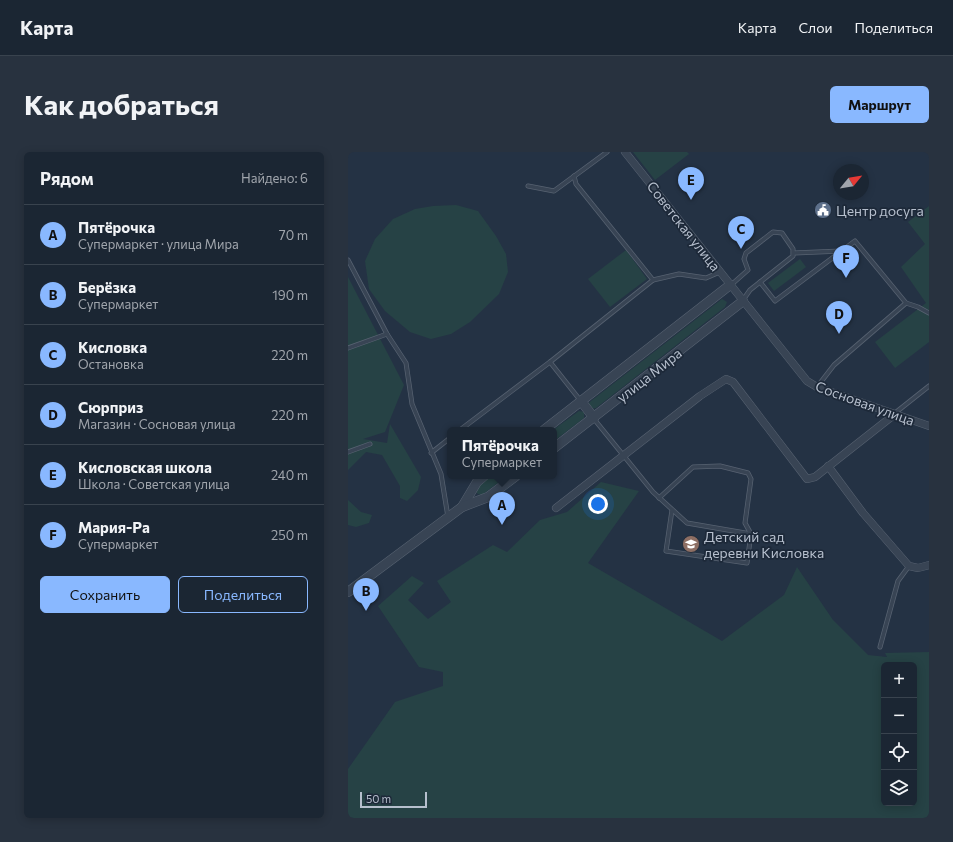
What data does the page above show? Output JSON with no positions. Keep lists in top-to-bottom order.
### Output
{
  "streets": {
    "street": ["Советская улица", "улица Мира", "Сосновая улица"]
  },
  "crossings": [
    ["Советская улица", "улица Мира"],
    ["Советская улица", "Сосновая улица"],
    ["улица Мира", "Сосновая улица"]
  ],
  "places": {
    "public building": ["Центр досуга"],
    "school or university": ["Детский сад деревни Кисловка"]
  },
  "scale_bar": "50 m",
  "north": "top right",
  "page": {
    "header": "Карта",
    "nav": ["Карта", "Слои", "Поделиться"],
    "buttons": [
      "Маршрут",
      ["Сохранить", "Поделиться"]
    ],
    "title": "Как добраться",
    "heading": ["Рядом", "Найдено: 6"],
    "pins": [
      "E",
      "C",
      "F",
      "D",
      "A",
      "B"
    ],
    "list": [
      {
        "mark": "A",
        "name": "Пятёрочка",
        "note": "Супермаркет · улица Мира",
        "value": "70 m"
      },
      {
        "mark": "B",
        "name": "Берёзка",
        "note": "Супермаркет",
        "value": "190 m"
      },
      {
        "mark": "C",
        "name": "Кисловка",
        "note": "Остановка",
        "value": "220 m"
      },
      {
        "mark": "D",
        "name": "Сюрприз",
        "note": "Магазин · Сосновая улица",
        "value": "220 m"
      },
      {
        "mark": "E",
        "name": "Кисловская школа",
        "note": "Школа · Советская улица",
        "value": "240 m"
      },
      {
        "mark": "F",
        "name": "Мария-Ра",
        "note": "Супермаркет",
        "value": "250 m"
      }
    ],
    "popup": ["Пятёрочка", "Супермаркет"],
    "map_buttons": ["+", "−"],
    "scale": "50 m"
  }
}
